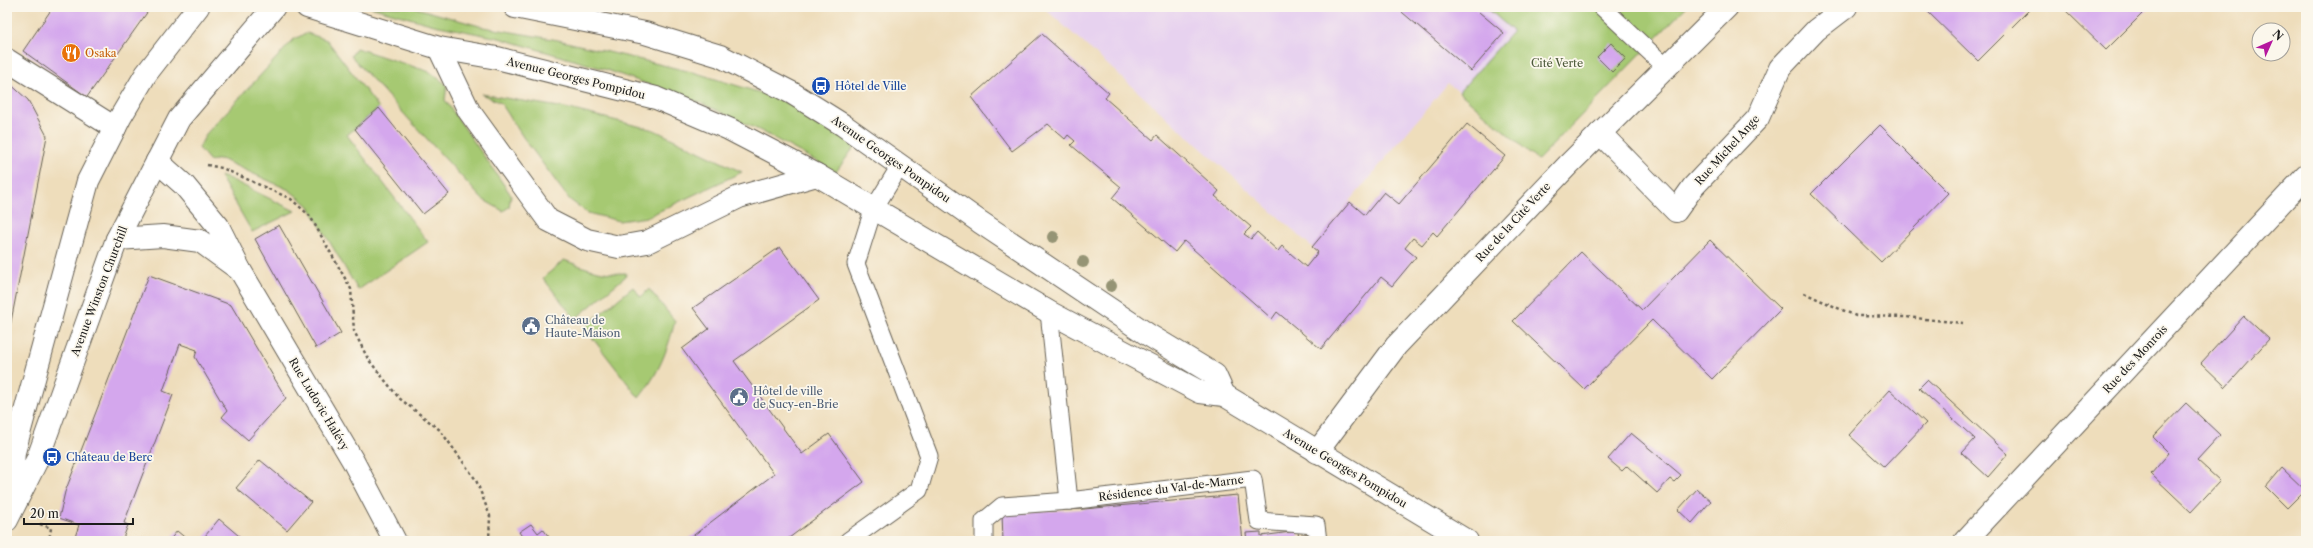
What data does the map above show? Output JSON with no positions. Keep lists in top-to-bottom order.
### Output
{
  "streets": {
    "street": [
      "Avenue Georges Pompidou",
      "Rue Michel Ange",
      "Rue de la Cité Verte",
      "Avenue Winston Churchill",
      "Rue des Monrois",
      "Rue Ludovic Halévy"
    ],
    "lane": ["Résidence du Val-de-Marne"]
  },
  "crossings": [
    ["Avenue Georges Pompidou", "Rue de la Cité Verte"],
    ["Rue Michel Ange", "Rue de la Cité Verte"],
    ["Avenue Winston Churchill", "Rue Ludovic Halévy"]
  ],
  "parks": ["Cité Verte"],
  "places": {
    "restaurant": ["Osaka"],
    "bus stop": ["Hôtel de Ville", "Château de Berc"],
    "public building": ["Château de Haute-Maison", "Hôtel de ville de Sucy-en-Brie"]
  },
  "scale_bar": "20 m",
  "north": "top right"
}
